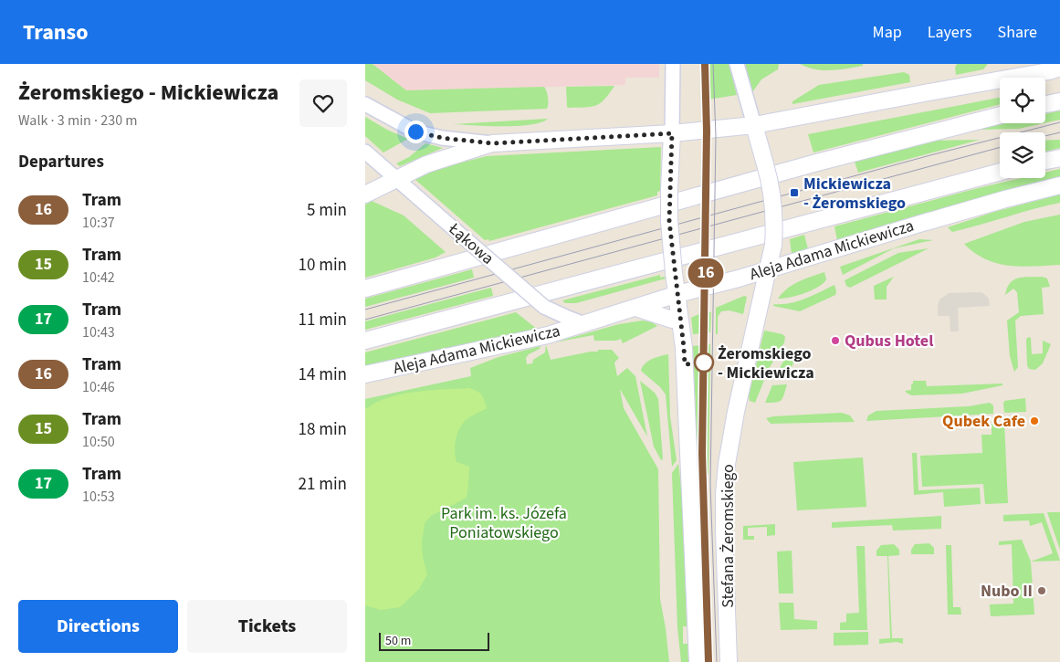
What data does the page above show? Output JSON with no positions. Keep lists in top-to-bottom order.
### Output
{
  "streets": {
    "main road": ["Aleja Adama Mickiewicza", "Stefana Żeromskiego"],
    "street": ["Łąkowa"]
  },
  "crossings": [
    ["Łąkowa", "Aleja Adama Mickiewicza"],
    ["Aleja Adama Mickiewicza", "Stefana Żeromskiego"]
  ],
  "parks": ["Park im. ks. Józefa Poniatowskiego"],
  "places": {
    "transit": ["Mickiewicza - Żeromskiego"],
    "other": [
      "Qubus Hotel",
      "Żeromskiego - Mickiewicza",
      "Qubek Cafe",
      "Nubo II"
    ]
  },
  "lines": ["tram line 16"],
  "scale_bar": "50 m",
  "page": {
    "header": "Transo",
    "nav": ["Map", "Layers", "Share"],
    "heading": [
      ["Żeromskiego - Mickiewicza", "Walk · 3 min · 230 m"],
      "Departures"
    ],
    "on_map": "16",
    "list": [
      {
        "mark": "16",
        "name": "Tram",
        "note": "10:37",
        "value": "5 min"
      },
      {
        "mark": "15",
        "name": "Tram",
        "note": "10:42",
        "value": "10 min"
      },
      {
        "mark": "17",
        "name": "Tram",
        "note": "10:43",
        "value": "11 min"
      },
      {
        "mark": "16",
        "name": "Tram",
        "note": "10:46",
        "value": "14 min"
      },
      {
        "mark": "15",
        "name": "Tram",
        "note": "10:50",
        "value": "18 min"
      },
      {
        "mark": "17",
        "name": "Tram",
        "note": "10:53",
        "value": "21 min"
      }
    ],
    "buttons": ["Directions", "Tickets"],
    "scale": "50 m"
  }
}
